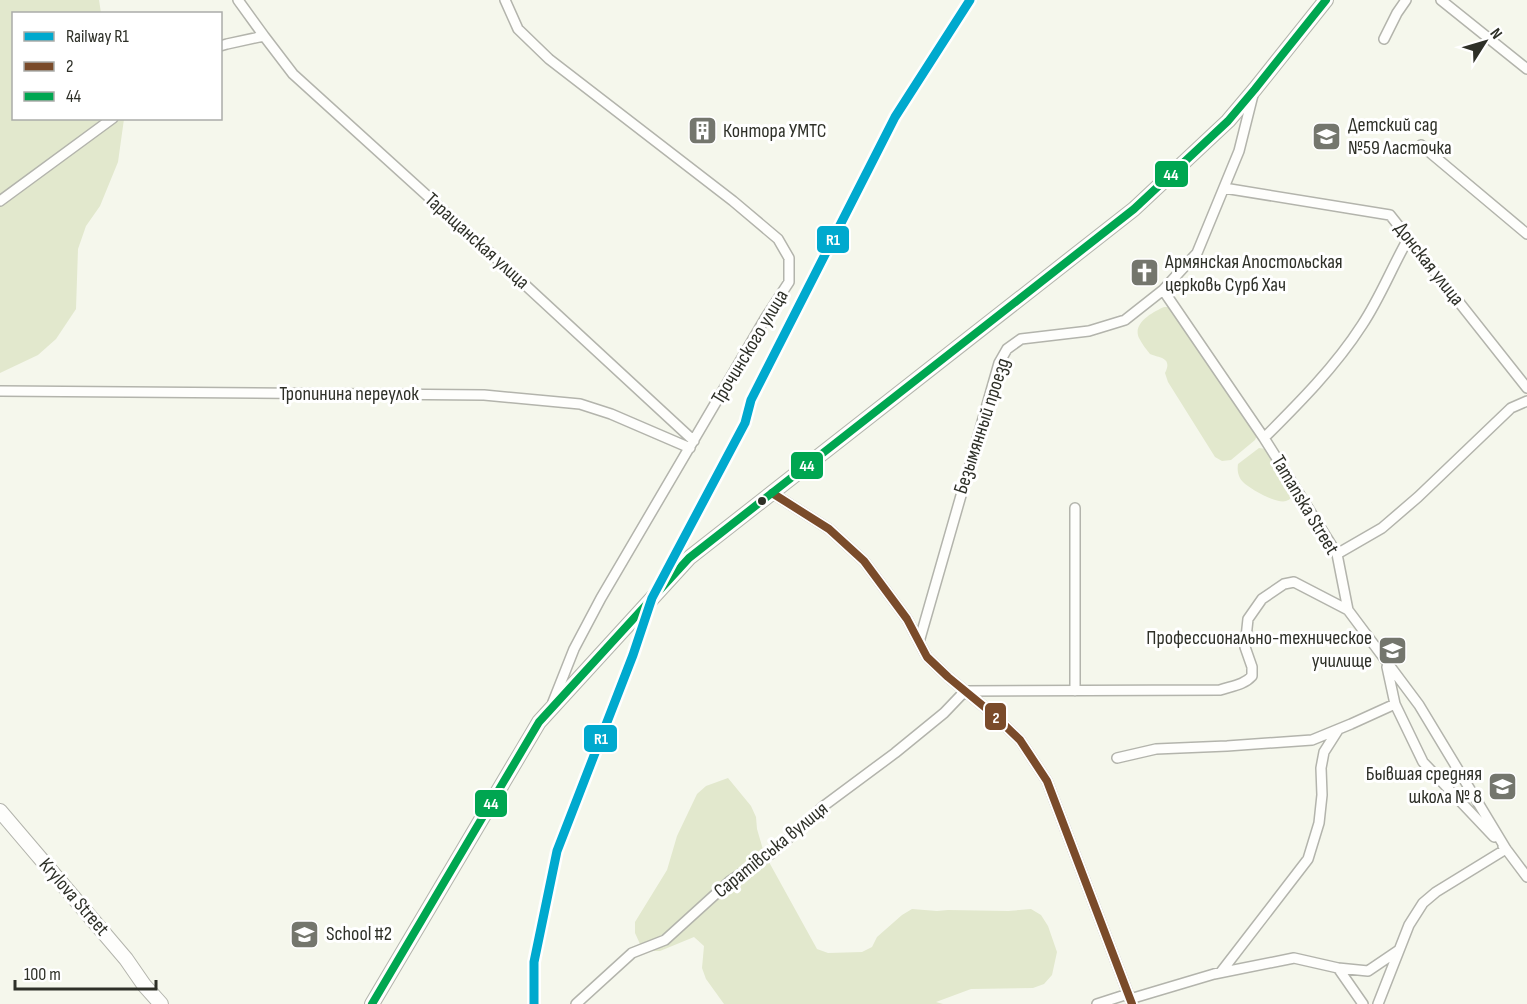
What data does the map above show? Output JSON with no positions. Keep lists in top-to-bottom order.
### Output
{
  "streets": {
    "main road": ["Krylova Street"],
    "street": [
      "Таращанская улица",
      "Донская улица",
      "Трочинского улица",
      "Тропинина переулок",
      "Безымянный проезд",
      "Tamanska Street",
      "Саратівська вулиця"
    ]
  },
  "crossings": [
    ["Таращанская улица", "Трочинского улица"],
    ["Таращанская улица", "Тропинина переулок"],
    ["Донская улица", "Безымянный проезд"],
    ["Трочинского улица", "Тропинина переулок"],
    ["Безымянный проезд", "Tamanska Street"]
  ],
  "places": {
    "building": ["Контора УМТС"],
    "school or university": [
      "Детский сад №59 Ласточка",
      "Профессионально-техническое училище",
      "Бывшая средняя школа № 8",
      "School #2"
    ],
    "church": ["Армянская Апостольская церковь Сурб Хач"]
  },
  "lines": ["rail line R1", "transit line 44", "transit line 2"],
  "legend": ["Railway R1", "2", "44"],
  "scale_bar": "100 m",
  "north": "top right"
}
